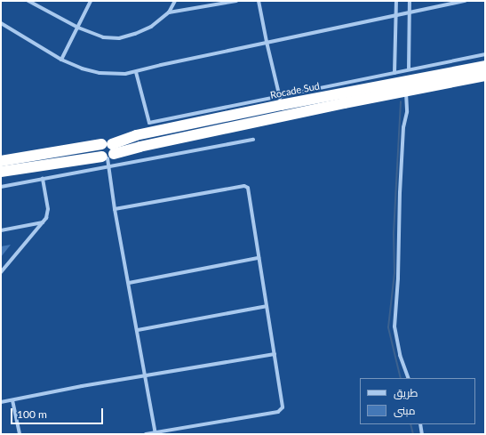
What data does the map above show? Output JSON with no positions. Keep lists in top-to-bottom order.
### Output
{
  "streets": {
    "highway": ["Rocade Sud"]
  },
  "legend": ["طريق", "مبنى"],
  "scale_bar": "100 m"
}
